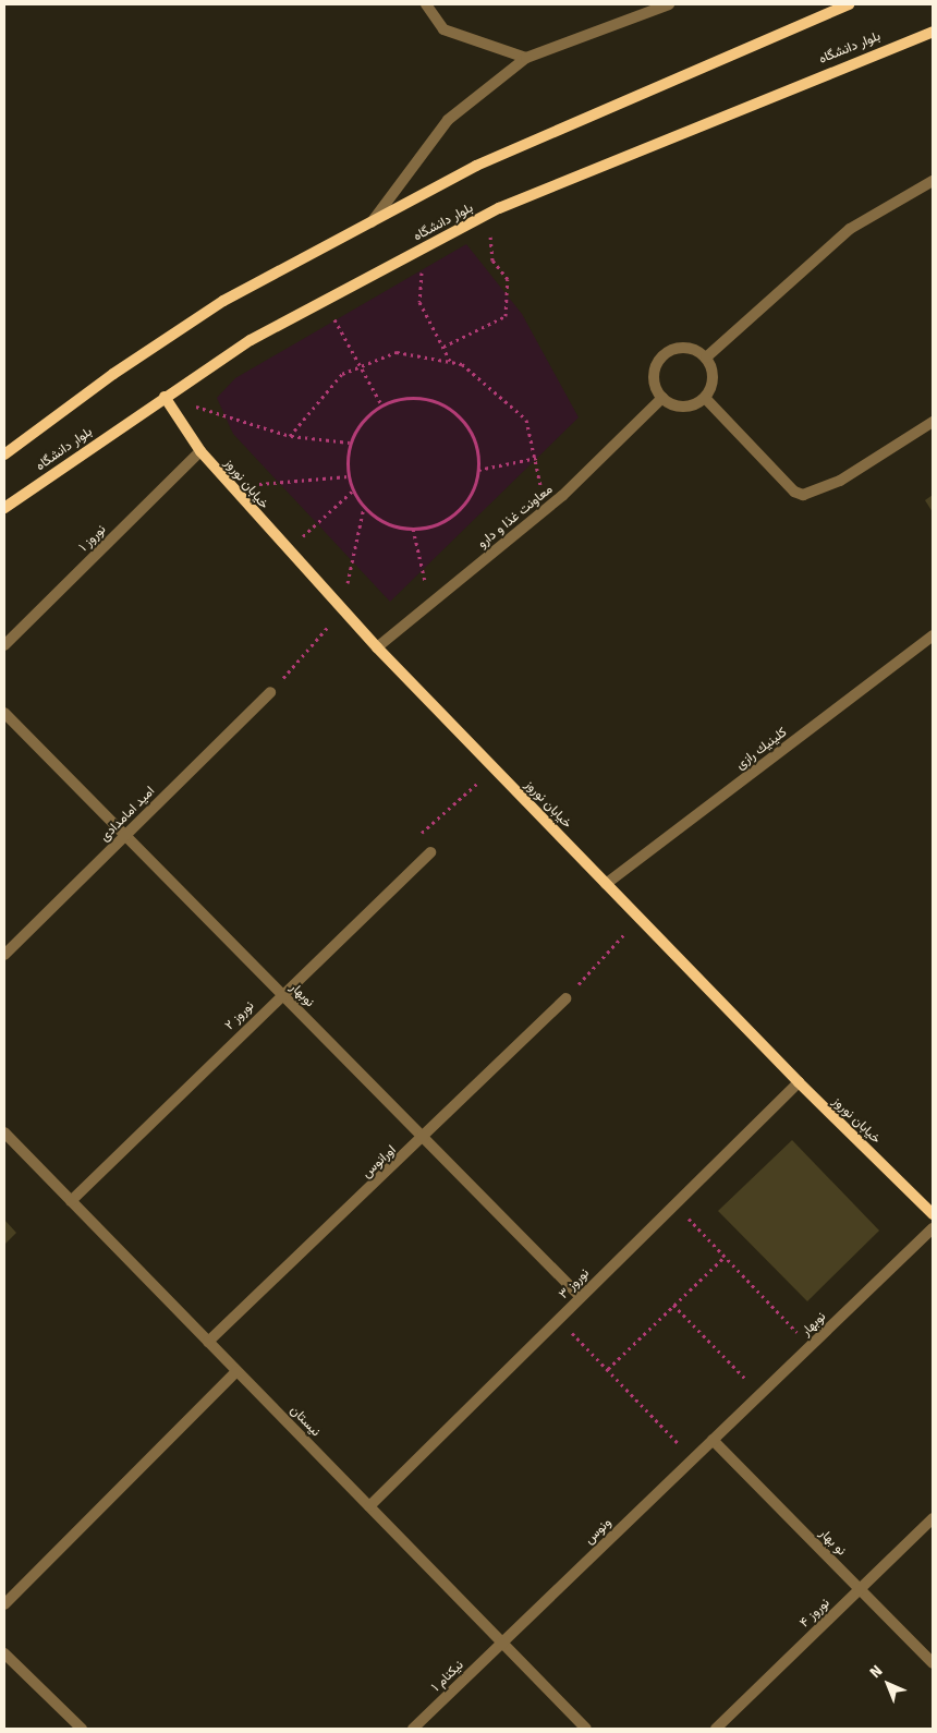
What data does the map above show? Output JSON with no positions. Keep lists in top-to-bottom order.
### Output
{
  "streets": {
    "main road": ["بلوار دانشگاه", "خیابان نوروز"],
    "street": [
      "معاونت غذا و دارو",
      "نوروز ۱",
      "كلينيك رازی",
      "امید امامدادی",
      "نوبهار",
      "نوروز ۲",
      "اورانوس",
      "نوروز ۳",
      "نیستان",
      "ونوس",
      "نو بهار",
      "نوروز ۴",
      "نیکنام ۱"
    ]
  },
  "crossings": [
    ["بلوار دانشگاه", "خیابان نوروز"],
    ["خیابان نوروز", "معاونت غذا و دارو"],
    ["خیابان نوروز", "نوروز ۱"],
    ["خیابان نوروز", "كلينيك رازی"],
    ["خیابان نوروز", "نوروز ۳"],
    ["امید امامدادی", "نوبهار"],
    ["نوبهار", "نوروز ۲"],
    ["نوبهار", "اورانوس"],
    ["نوبهار", "نوروز ۳"],
    ["نوبهار", "ونوس"],
    ["نوبهار", "نو بهار"],
    ["نوروز ۲", "نیستان"],
    ["اورانوس", "نیستان"],
    ["نوروز ۳", "نیستان"],
    ["نیستان", "ونوس"],
    ["نیستان", "نیکنام ۱"],
    ["ونوس", "نو بهار"],
    ["ونوس", "نیکنام ۱"],
    ["نو بهار", "نوروز ۴"]
  ],
  "north": "top left"
}
